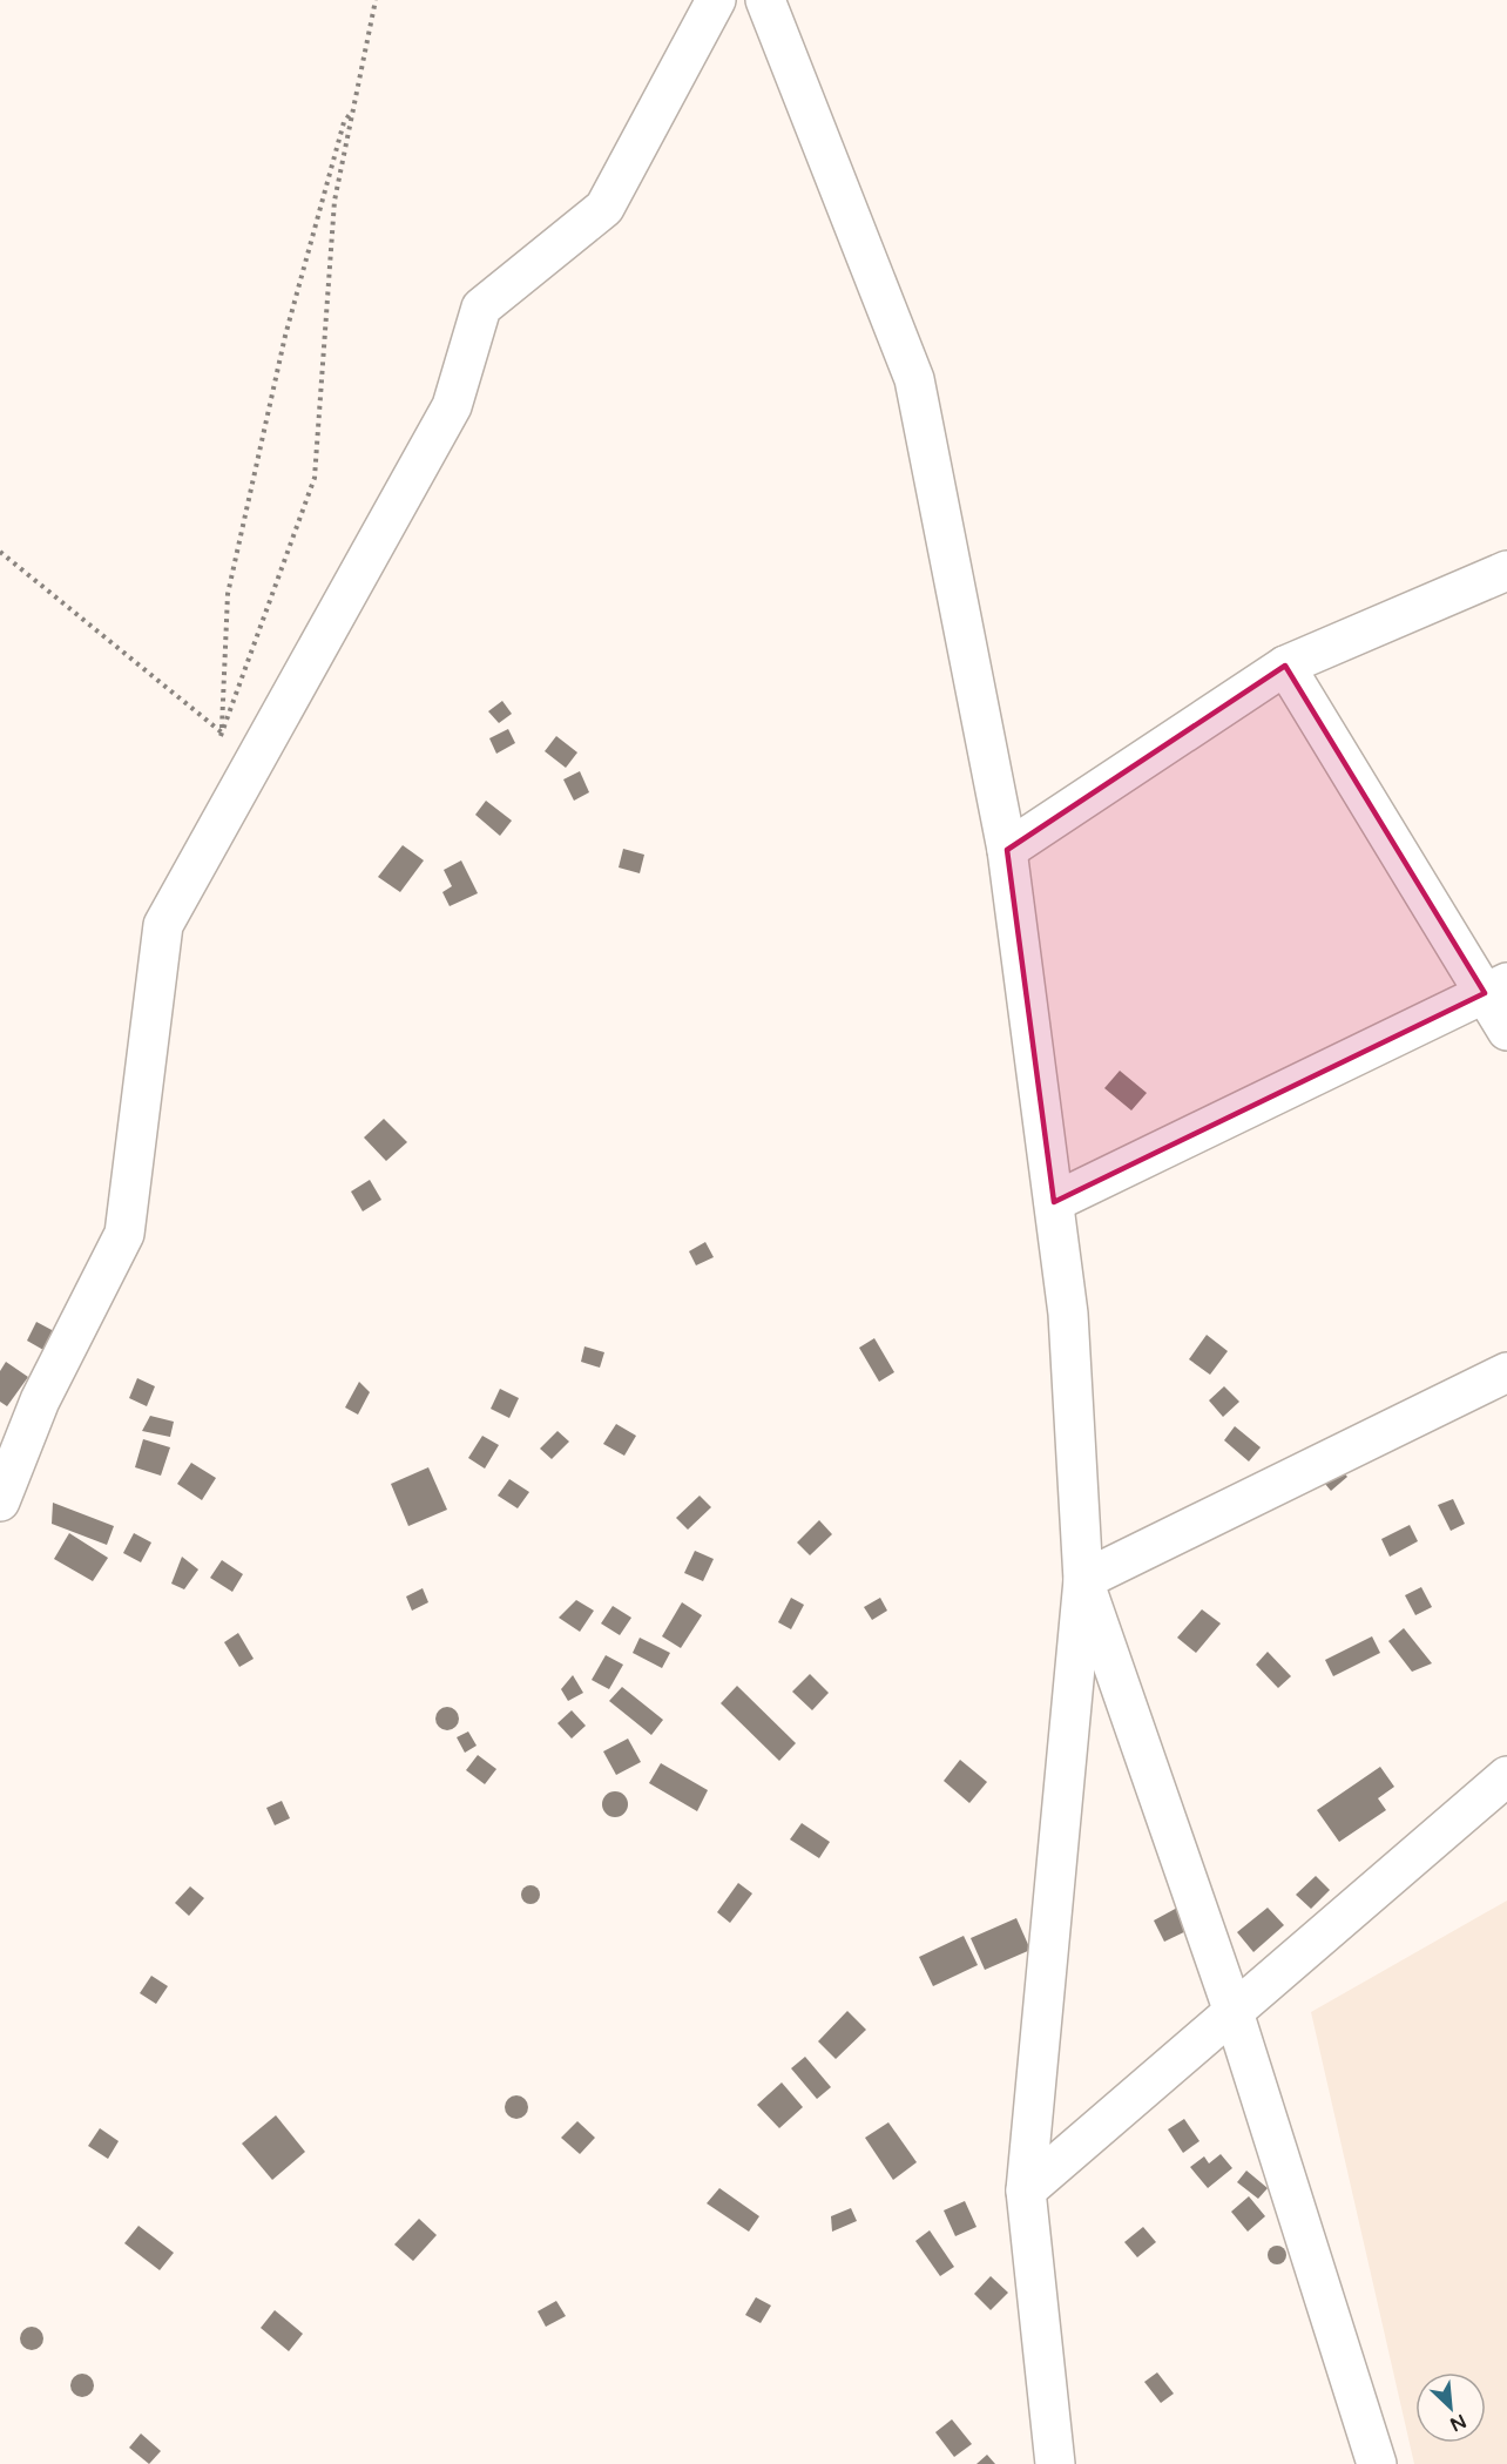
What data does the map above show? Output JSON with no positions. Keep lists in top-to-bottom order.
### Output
{
  "north": "bottom right"
}
